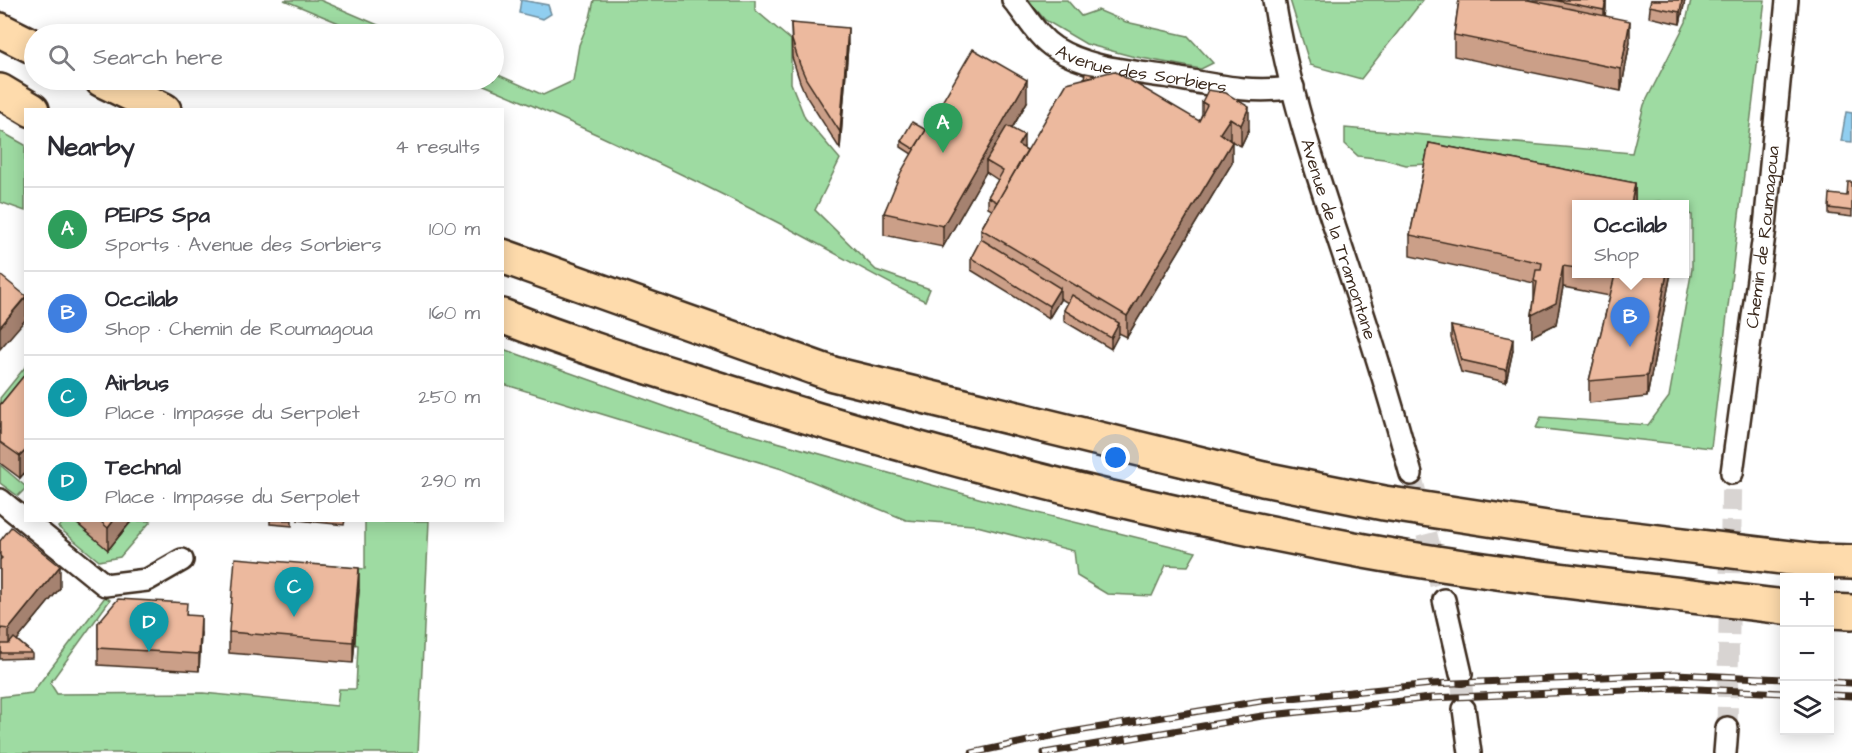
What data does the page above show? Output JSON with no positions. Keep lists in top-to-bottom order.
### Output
{
  "streets": {
    "street": ["Avenue des Sorbiers", "Chemin de Roumagoua", "Avenue de la Tramontane"]
  },
  "crossings": [
    ["Avenue des Sorbiers", "Avenue de la Tramontane"]
  ],
  "page": {
    "search": "Search here",
    "pins": [
      "A",
      "B",
      "C",
      "D"
    ],
    "heading": ["Nearby", "4 results"],
    "list": [
      {
        "mark": "A",
        "name": "PEIPS Spa",
        "note": "Sports · Avenue des Sorbiers",
        "value": "100 m"
      },
      {
        "mark": "B",
        "name": "Occilab",
        "note": "Shop · Chemin de Roumagoua",
        "value": "160 m"
      },
      {
        "mark": "C",
        "name": "Airbus",
        "note": "Place · Impasse du Serpolet",
        "value": "250 m"
      },
      {
        "mark": "D",
        "name": "Technal",
        "note": "Place · Impasse du Serpolet",
        "value": "290 m"
      }
    ],
    "popup": ["Occilab", "Shop"],
    "map_buttons": ["+", "−"]
  }
}
